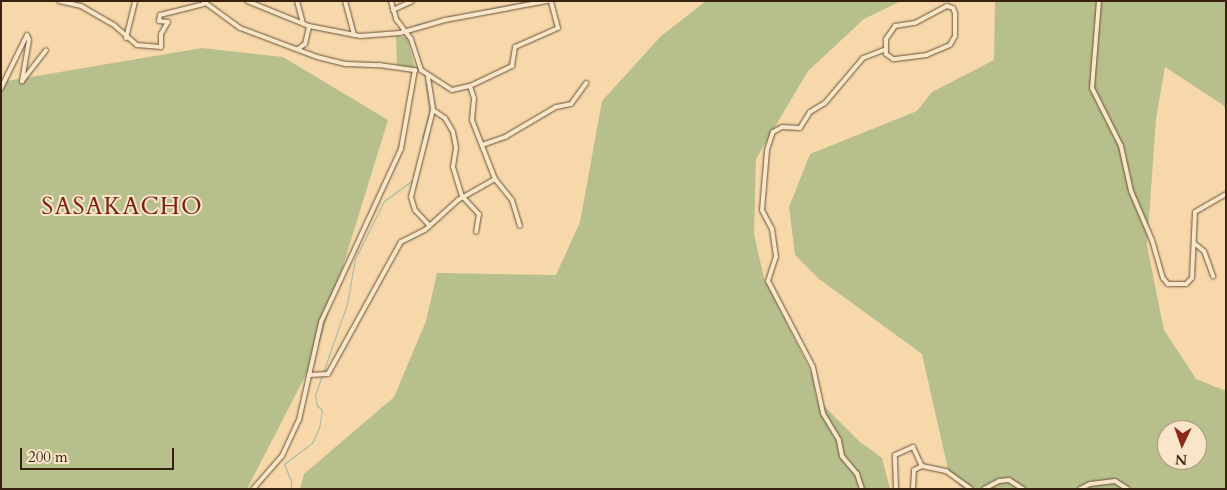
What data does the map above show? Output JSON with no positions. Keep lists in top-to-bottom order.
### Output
{
  "districts": ["SASAKACHO"],
  "scale_bar": "200 m",
  "north": "bottom"
}
